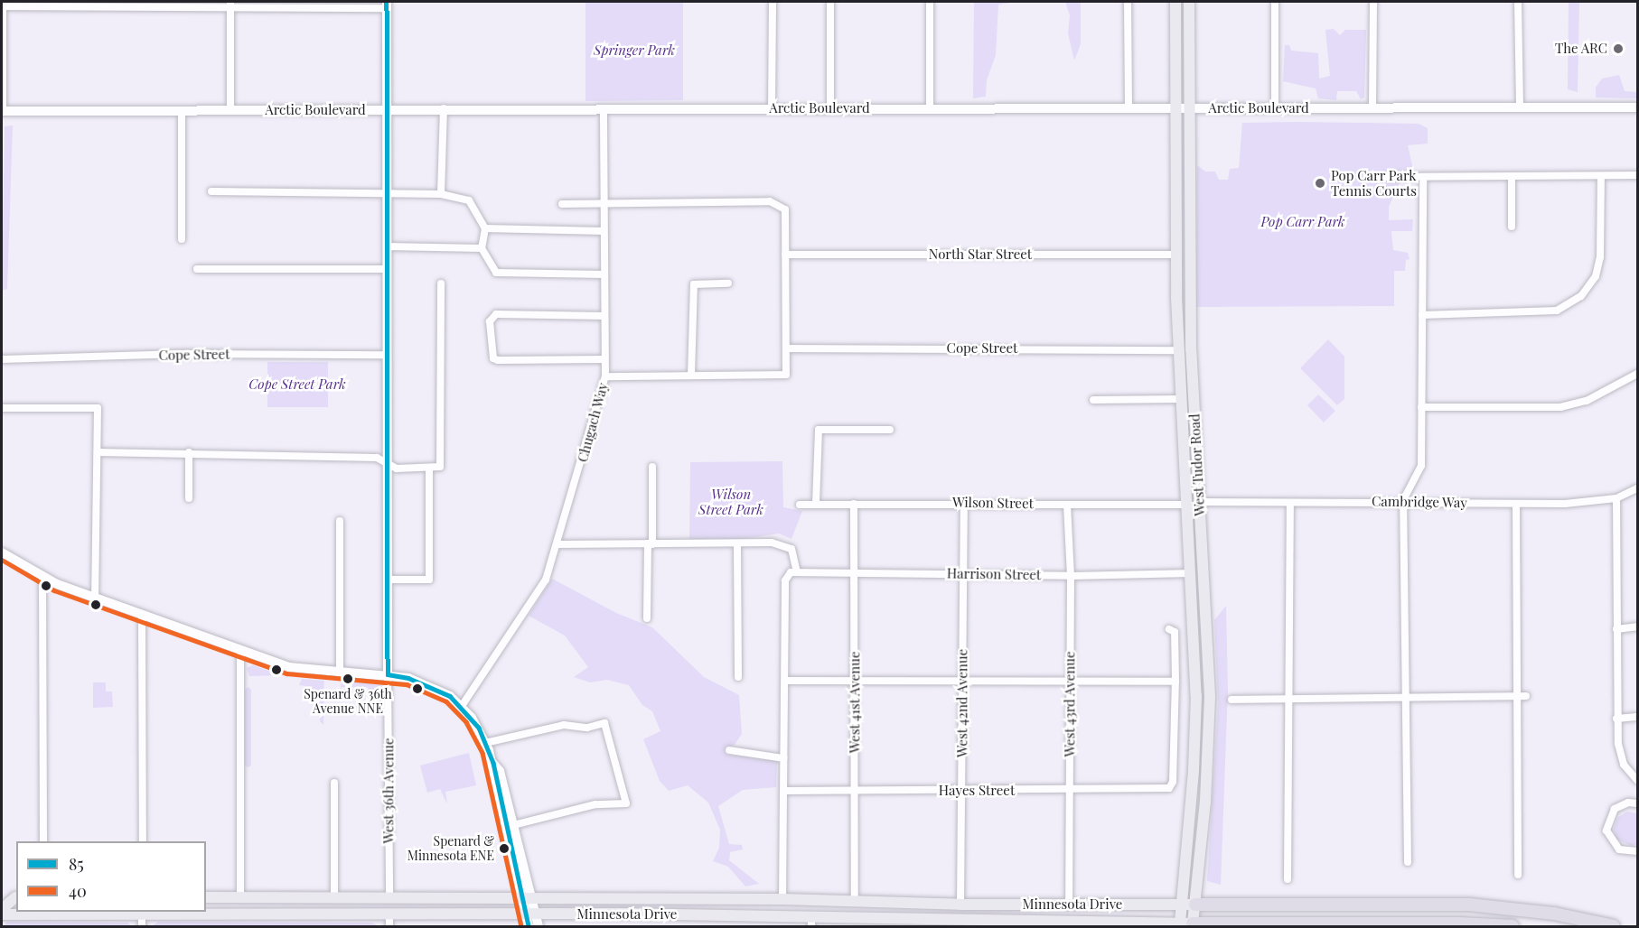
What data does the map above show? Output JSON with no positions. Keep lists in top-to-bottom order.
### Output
{
  "streets": {
    "highway": ["Minnesota Drive"],
    "main road": ["Arctic Boulevard", "West Tudor Road", "West 36th Avenue"],
    "street": [
      "North Star Street",
      "Cope Street",
      "Chugach Way",
      "Cambridge Way",
      "Wilson Street",
      "Harrison Street",
      "West 41st Avenue",
      "West 42nd Avenue",
      "West 43rd Avenue",
      "Hayes Street"
    ]
  },
  "crossings": [
    ["Arctic Boulevard", "Chugach Way"],
    ["Arctic Boulevard", "West Tudor Road"],
    ["Arctic Boulevard", "West 36th Avenue"],
    ["North Star Street", "West Tudor Road"],
    ["Cope Street", "West Tudor Road"],
    ["Cope Street", "West 36th Avenue"],
    ["West Tudor Road", "Cambridge Way"],
    ["West Tudor Road", "Wilson Street"],
    ["West Tudor Road", "Harrison Street"],
    ["West Tudor Road", "Minnesota Drive"],
    ["Wilson Street", "West 41st Avenue"],
    ["Wilson Street", "West 42nd Avenue"],
    ["Wilson Street", "West 43rd Avenue"],
    ["Harrison Street", "West 41st Avenue"],
    ["Harrison Street", "West 42nd Avenue"],
    ["Harrison Street", "West 43rd Avenue"],
    ["West 41st Avenue", "Hayes Street"],
    ["West 41st Avenue", "Minnesota Drive"],
    ["West 42nd Avenue", "Hayes Street"],
    ["West 42nd Avenue", "Minnesota Drive"],
    ["West 43rd Avenue", "Hayes Street"],
    ["West 43rd Avenue", "Minnesota Drive"],
    ["West 36th Avenue", "Minnesota Drive"]
  ],
  "parks": [
    "Springer Park",
    "Pop Carr Park",
    "Cope Street Park",
    "Wilson Street Park"
  ],
  "places": [
    "The ARC",
    "Pop Carr Park Tennis Courts",
    "Spenard & 36th Avenue NNE",
    "Spenard & Minnesota ENE"
  ],
  "lines": ["transit line 85", "transit line 40"],
  "legend": ["85", "40"]
}
